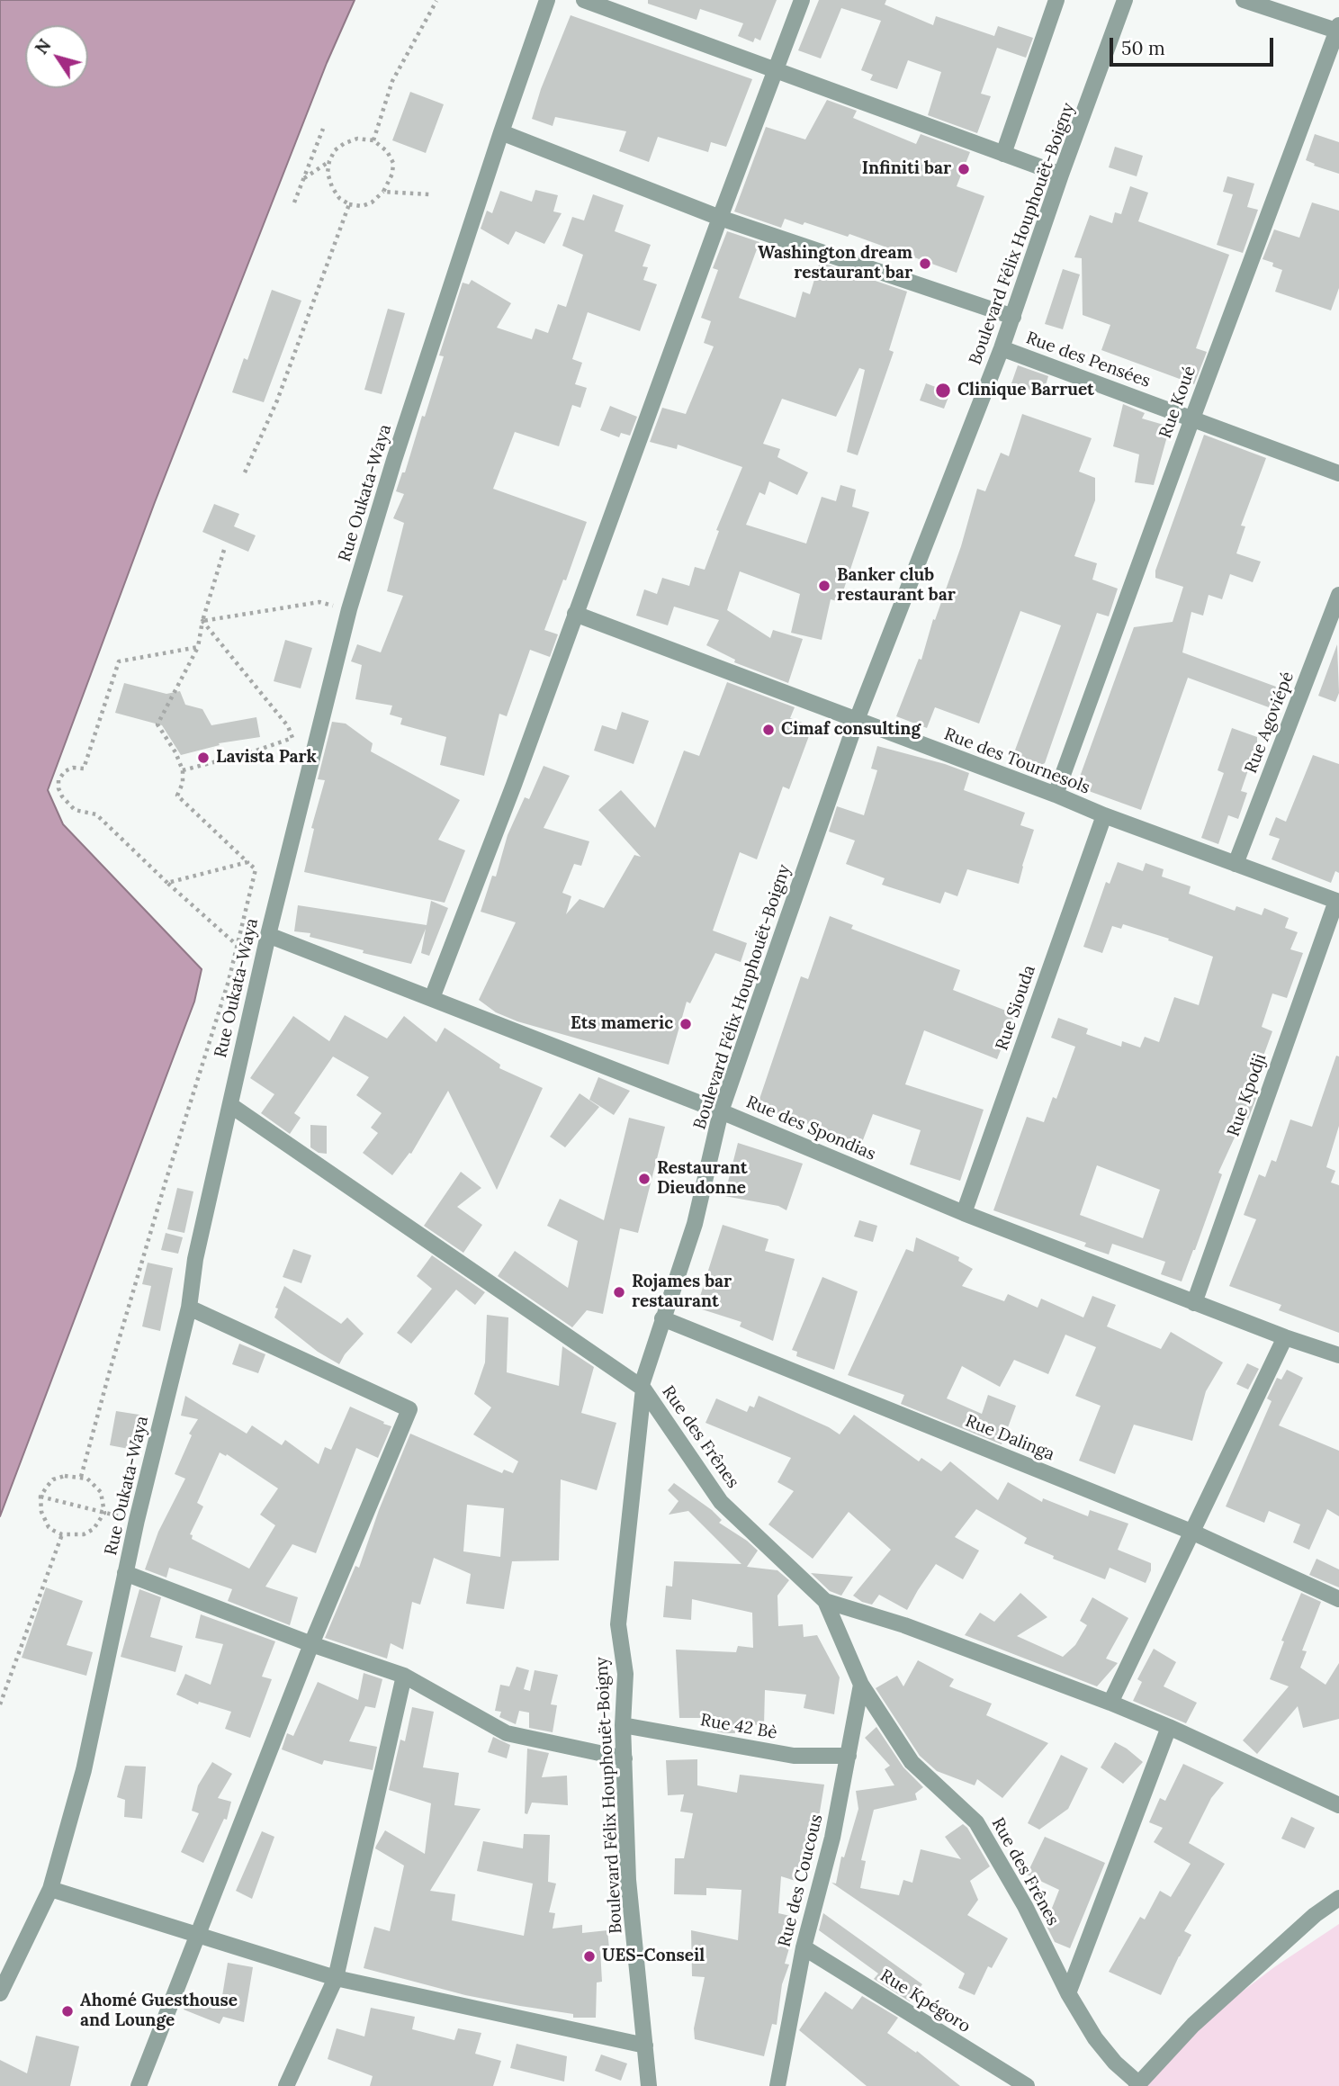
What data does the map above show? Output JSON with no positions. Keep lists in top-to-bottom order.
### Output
{
  "streets": {
    "street": [
      "Boulevard Félix Houphouët-Boigny",
      "Rue des Pensées",
      "Rue Koué",
      "Rue Oukata-Waya",
      "Rue Agoviépé",
      "Rue des Tournesols",
      "Rue Siouda",
      "Rue Kpodji",
      "Rue des Spondias",
      "Rue des Frênes",
      "Rue Dalinga",
      "Rue 42 Bè",
      "Rue des Coucous",
      "Rue Kpégoro"
    ]
  },
  "crossings": [
    ["Boulevard Félix Houphouët-Boigny", "Rue des Pensées"],
    ["Boulevard Félix Houphouët-Boigny", "Rue des Tournesols"],
    ["Boulevard Félix Houphouët-Boigny", "Rue des Spondias"],
    ["Boulevard Félix Houphouët-Boigny", "Rue des Frênes"],
    ["Boulevard Félix Houphouët-Boigny", "Rue Dalinga"],
    ["Boulevard Félix Houphouët-Boigny", "Rue 42 Bè"],
    ["Rue des Pensées", "Rue Koué"],
    ["Rue Koué", "Rue des Tournesols"],
    ["Rue Oukata-Waya", "Rue des Spondias"],
    ["Rue Agoviépé", "Rue des Tournesols"],
    ["Rue des Tournesols", "Rue Siouda"],
    ["Rue des Tournesols", "Rue Kpodji"],
    ["Rue Siouda", "Rue des Spondias"],
    ["Rue Kpodji", "Rue des Spondias"],
    ["Rue des Frênes", "Rue des Coucous"],
    ["Rue 42 Bè", "Rue des Coucous"],
    ["Rue des Coucous", "Rue Kpégoro"]
  ],
  "places": [
    "Infiniti bar",
    "Washington dream restaurant bar",
    "Clinique Barruet",
    "Banker club restaurant bar",
    "Cimaf consulting",
    "Lavista Park",
    "Ets mameric",
    "Restaurant Dieudonne",
    "Rojames bar restaurant",
    "UES-Conseil",
    "Ahomé Guesthouse and Lounge"
  ],
  "scale_bar": "50 m",
  "north": "top left"
}
